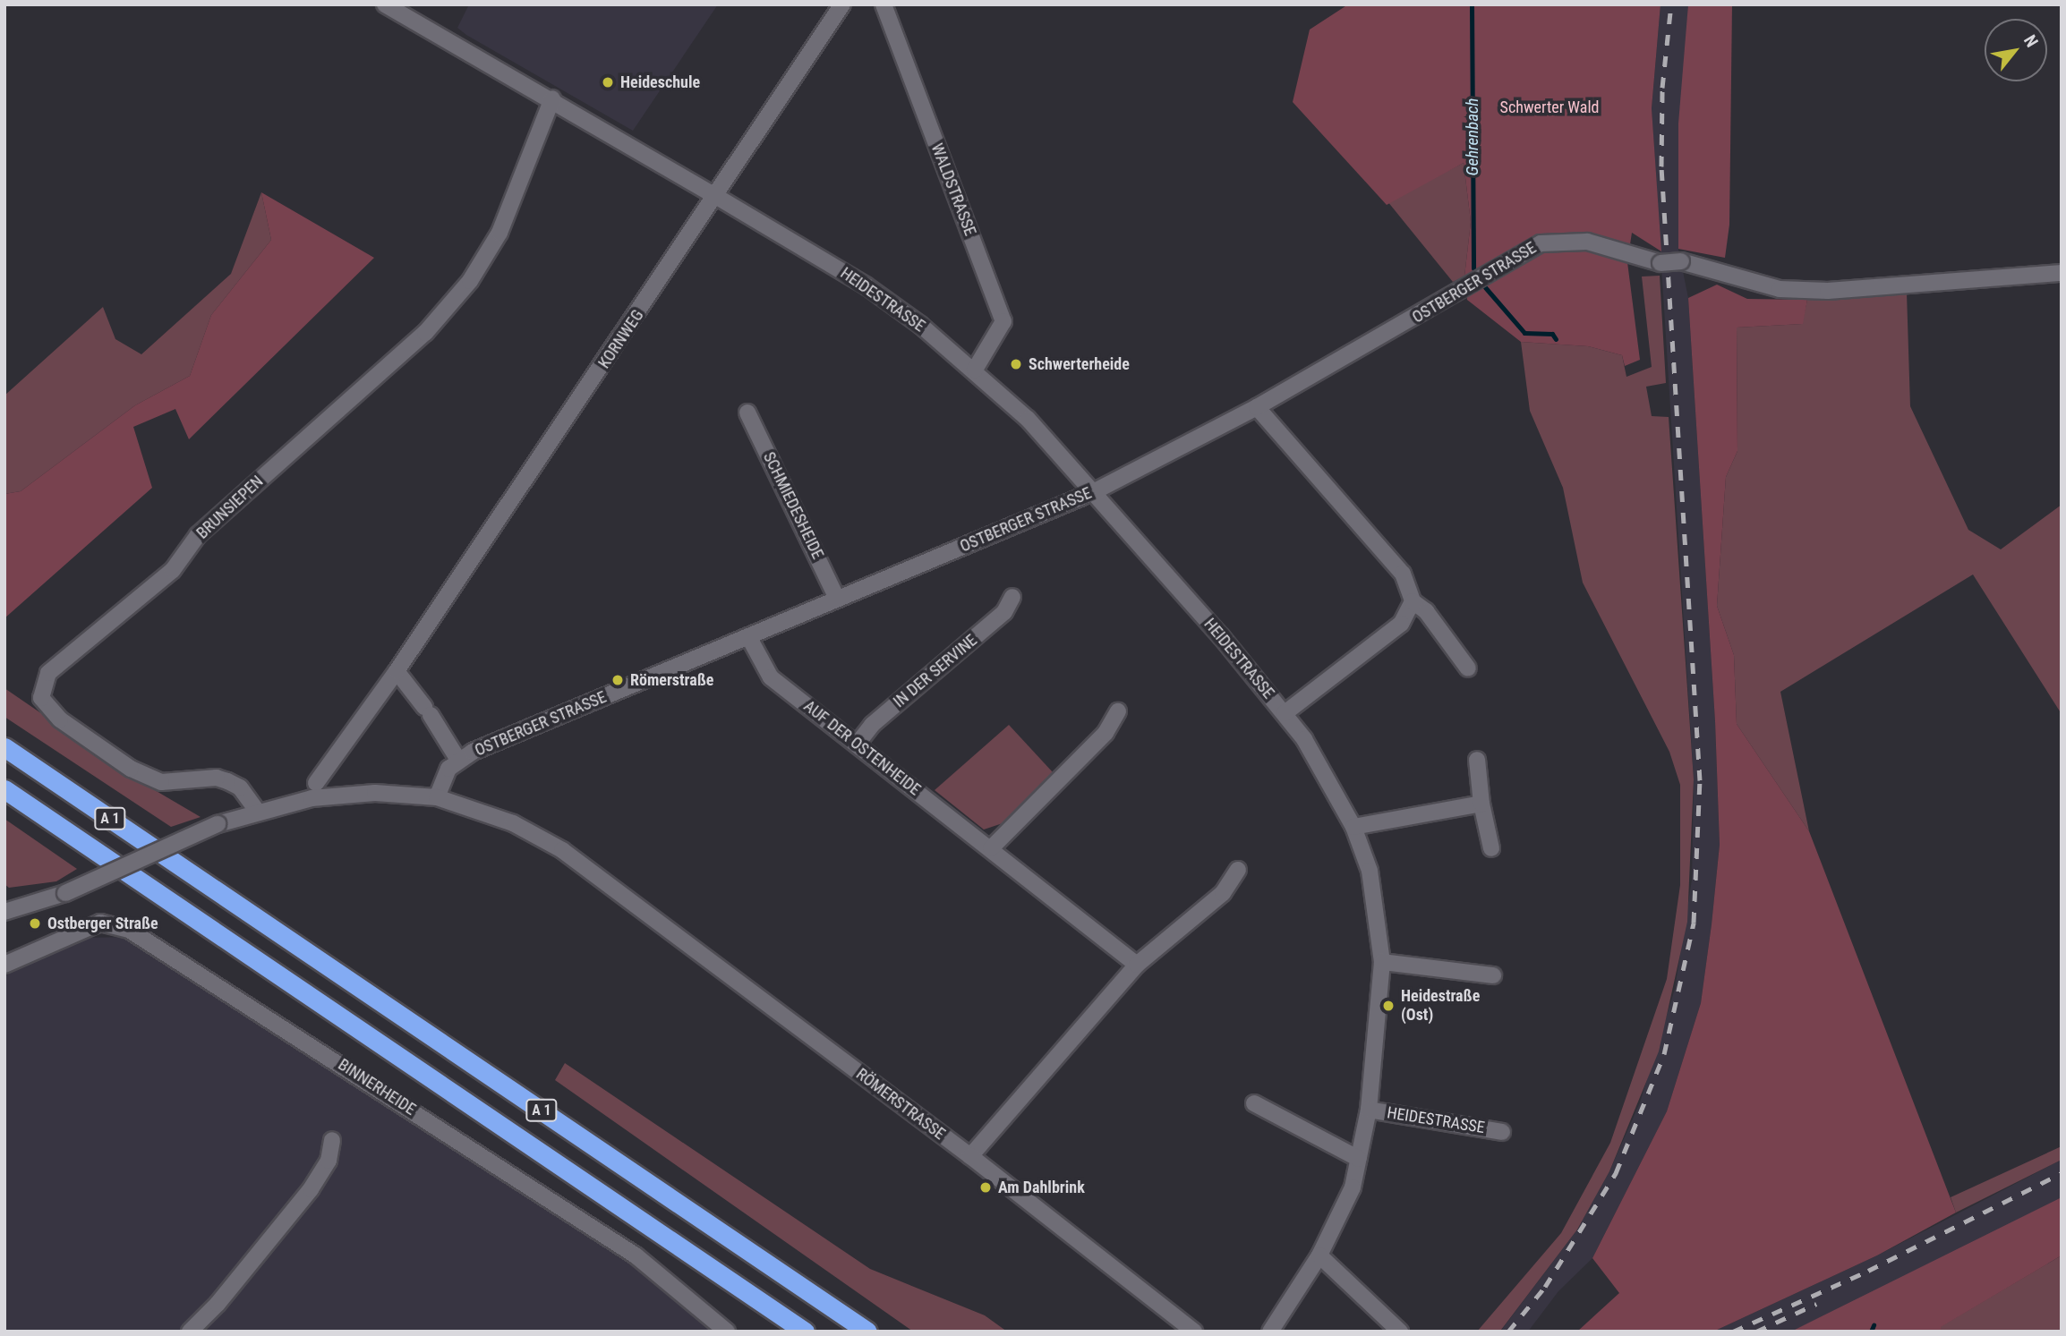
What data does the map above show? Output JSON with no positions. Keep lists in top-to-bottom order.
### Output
{
  "streets": {
    "highway": ["A 1"],
    "street": [
      "WALDSTRASSE",
      "OSTBERGER STRASSE",
      "HEIDESTRASSE",
      "KORNWEG",
      "SCHMIEDESHEIDE",
      "BRUNSIEPEN",
      "IN DER SERVINE",
      "AUF DER OSTENHEIDE",
      "BINNERHEIDE",
      "RÖMERSTRASSE"
    ]
  },
  "crossings": [
    ["WALDSTRASSE", "HEIDESTRASSE"],
    ["OSTBERGER STRASSE", "HEIDESTRASSE"],
    ["OSTBERGER STRASSE", "SCHMIEDESHEIDE"],
    ["OSTBERGER STRASSE", "AUF DER OSTENHEIDE"],
    ["OSTBERGER STRASSE", "RÖMERSTRASSE"],
    ["HEIDESTRASSE", "KORNWEG"],
    ["HEIDESTRASSE", "BRUNSIEPEN"],
    ["IN DER SERVINE", "AUF DER OSTENHEIDE"]
  ],
  "water": ["Gehrenbach"],
  "parks": ["Schwerter Wald"],
  "places": [
    "Heideschule",
    "Schwerterheide",
    "Römerstraße",
    "Ostberger Straße",
    "Heidestraße (Ost)",
    "Am Dahlbrink"
  ],
  "north": "top right"
}
